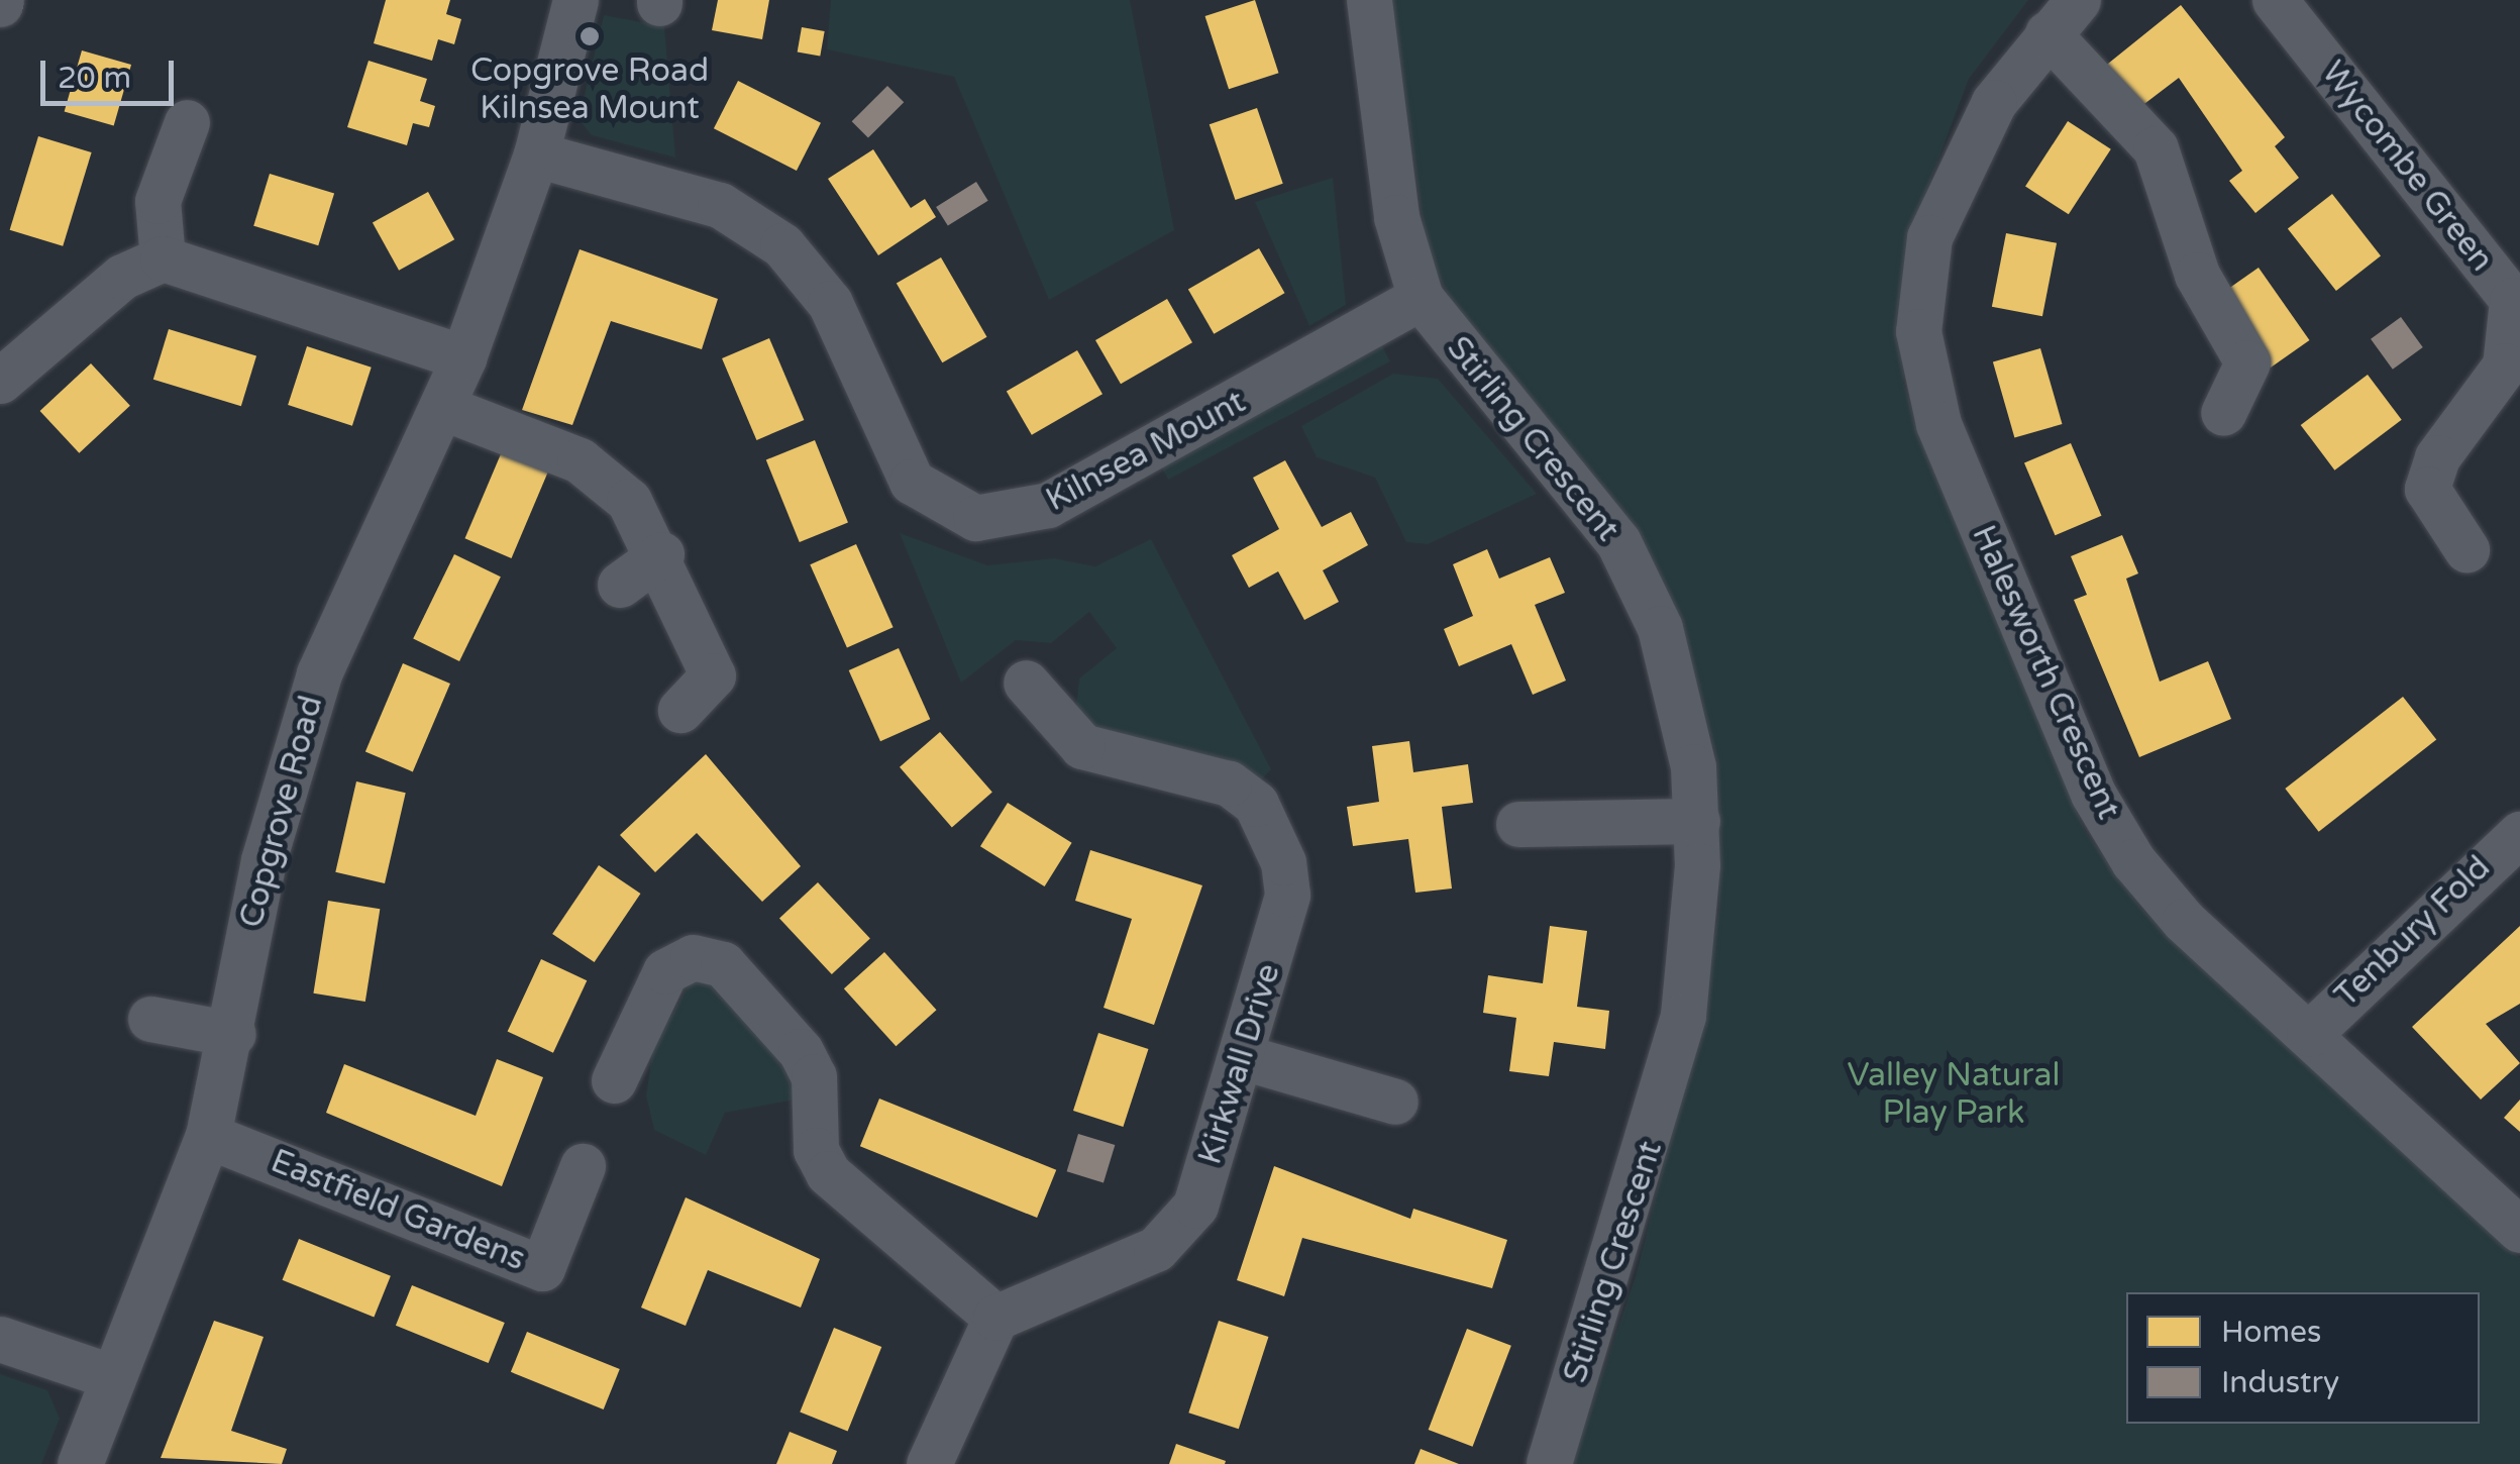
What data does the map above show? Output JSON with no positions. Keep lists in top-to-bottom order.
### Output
{
  "streets": {
    "street": [
      "Wycombe Green",
      "Stirling Crescent",
      "Kilnsea Mount",
      "Halesworth Crescent",
      "Copgrove Road",
      "Tenbury Fold",
      "Kirkwall Drive",
      "Eastfield Gardens"
    ]
  },
  "crossings": [
    ["Stirling Crescent", "Kilnsea Mount"],
    ["Kilnsea Mount", "Copgrove Road"],
    ["Halesworth Crescent", "Tenbury Fold"],
    ["Copgrove Road", "Eastfield Gardens"]
  ],
  "parks": ["Valley Natural Play Park"],
  "places": ["Copgrove Road Kilnsea Mount"],
  "legend": ["Homes", "Industry"],
  "scale_bar": "20 m"
}
